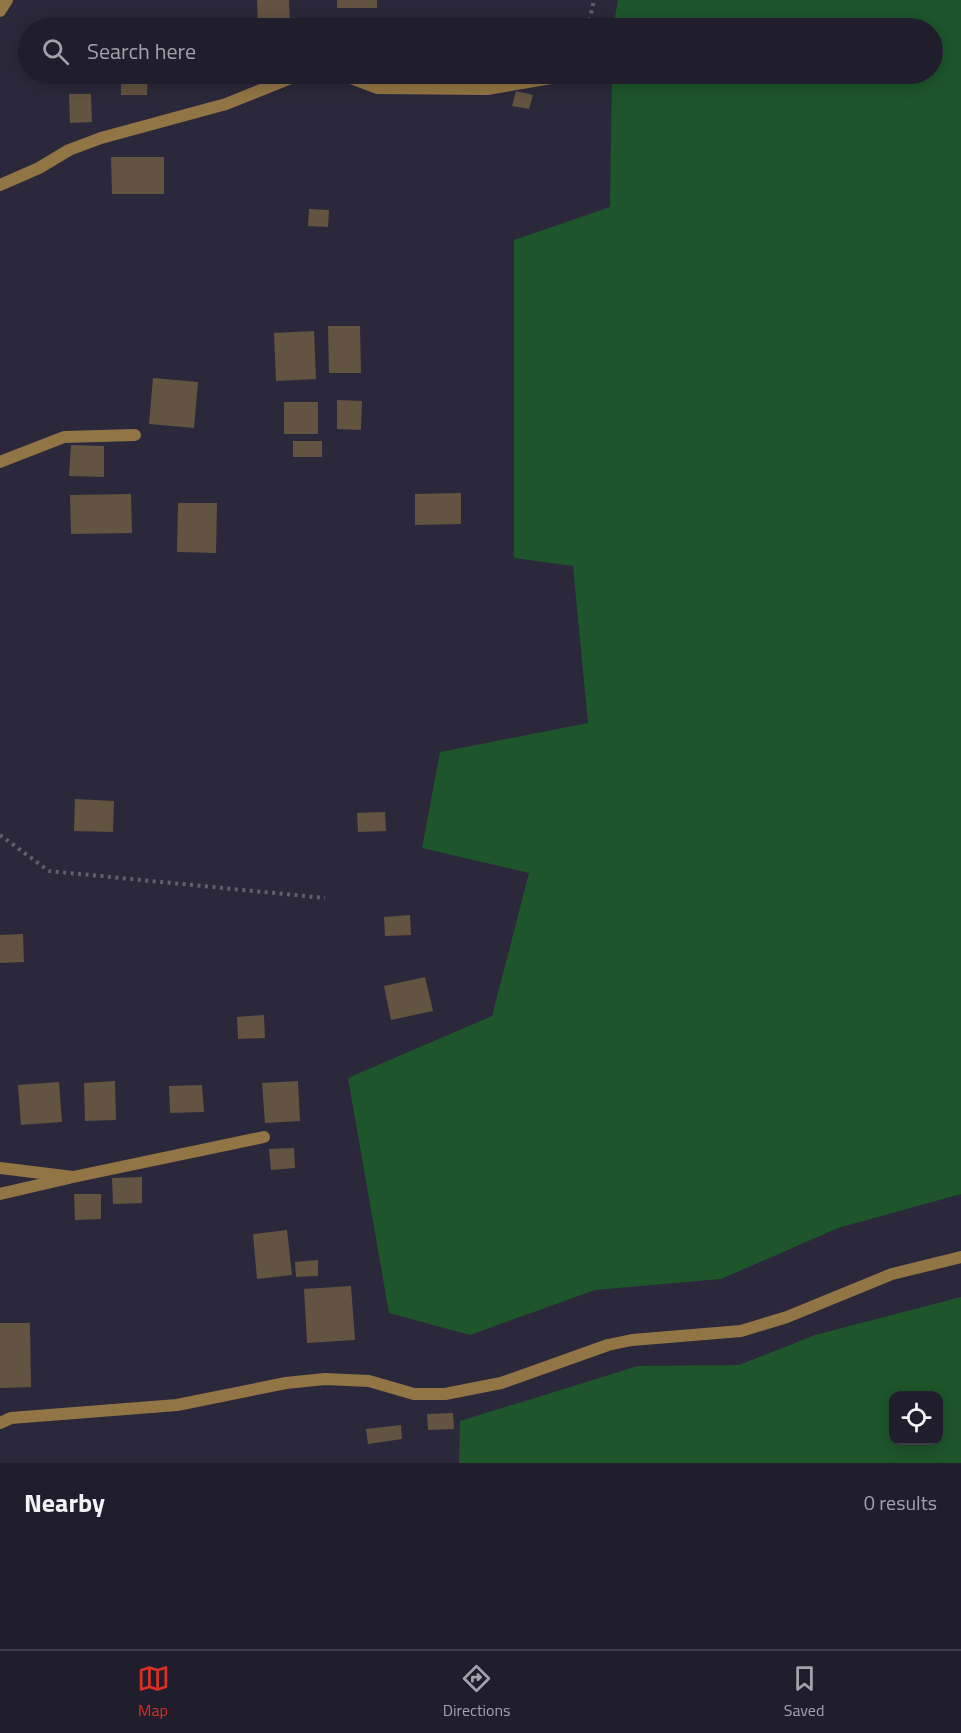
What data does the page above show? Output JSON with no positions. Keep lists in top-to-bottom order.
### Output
{
  "page": {
    "search": "Search here",
    "heading": ["Nearby", "0 results"],
    "nav": ["Map", "Directions", "Saved"]
  }
}
